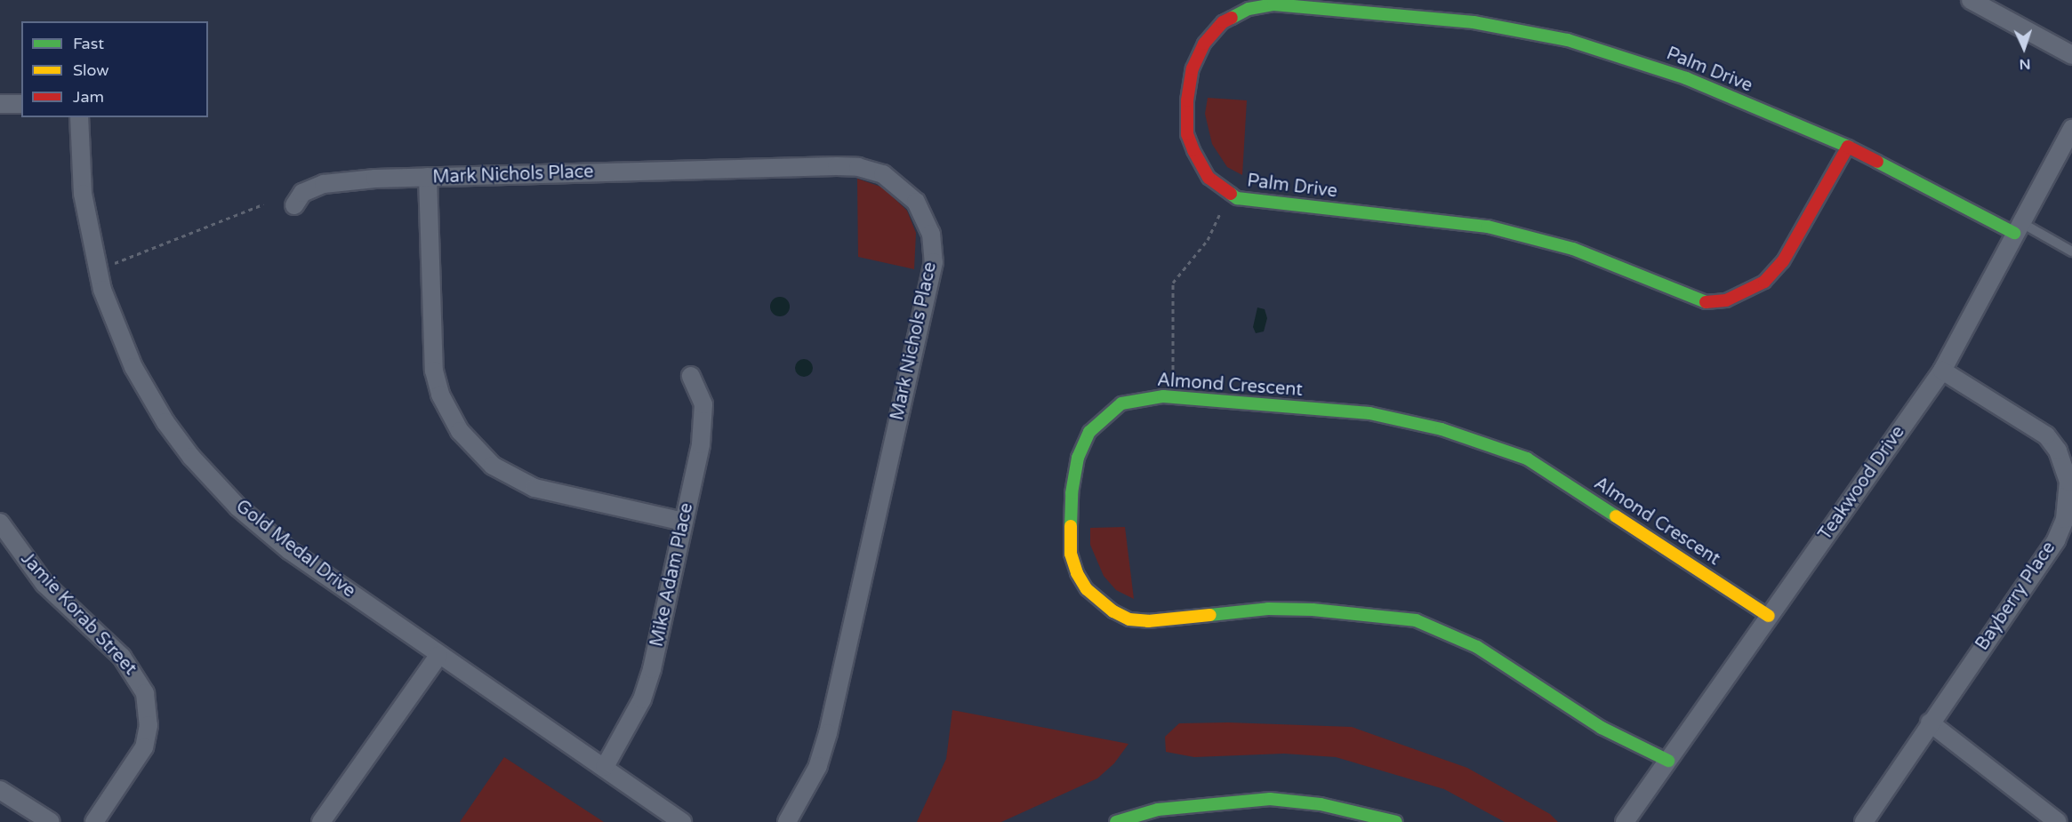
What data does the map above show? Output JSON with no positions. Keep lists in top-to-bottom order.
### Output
{
  "streets": {
    "street": [
      "Palm Drive",
      "Mark Nichols Place",
      "Almond Crescent",
      "Teakwood Drive",
      "Gold Medal Drive",
      "Mike Adam Place",
      "Bayberry Place",
      "Jamie Korab Street"
    ]
  },
  "crossings": [
    ["Palm Drive", "Teakwood Drive"],
    ["Almond Crescent", "Teakwood Drive"],
    ["Teakwood Drive", "Bayberry Place"],
    ["Gold Medal Drive", "Mike Adam Place"]
  ],
  "legend": ["Fast", "Slow", "Jam"],
  "north": "bottom"
}
